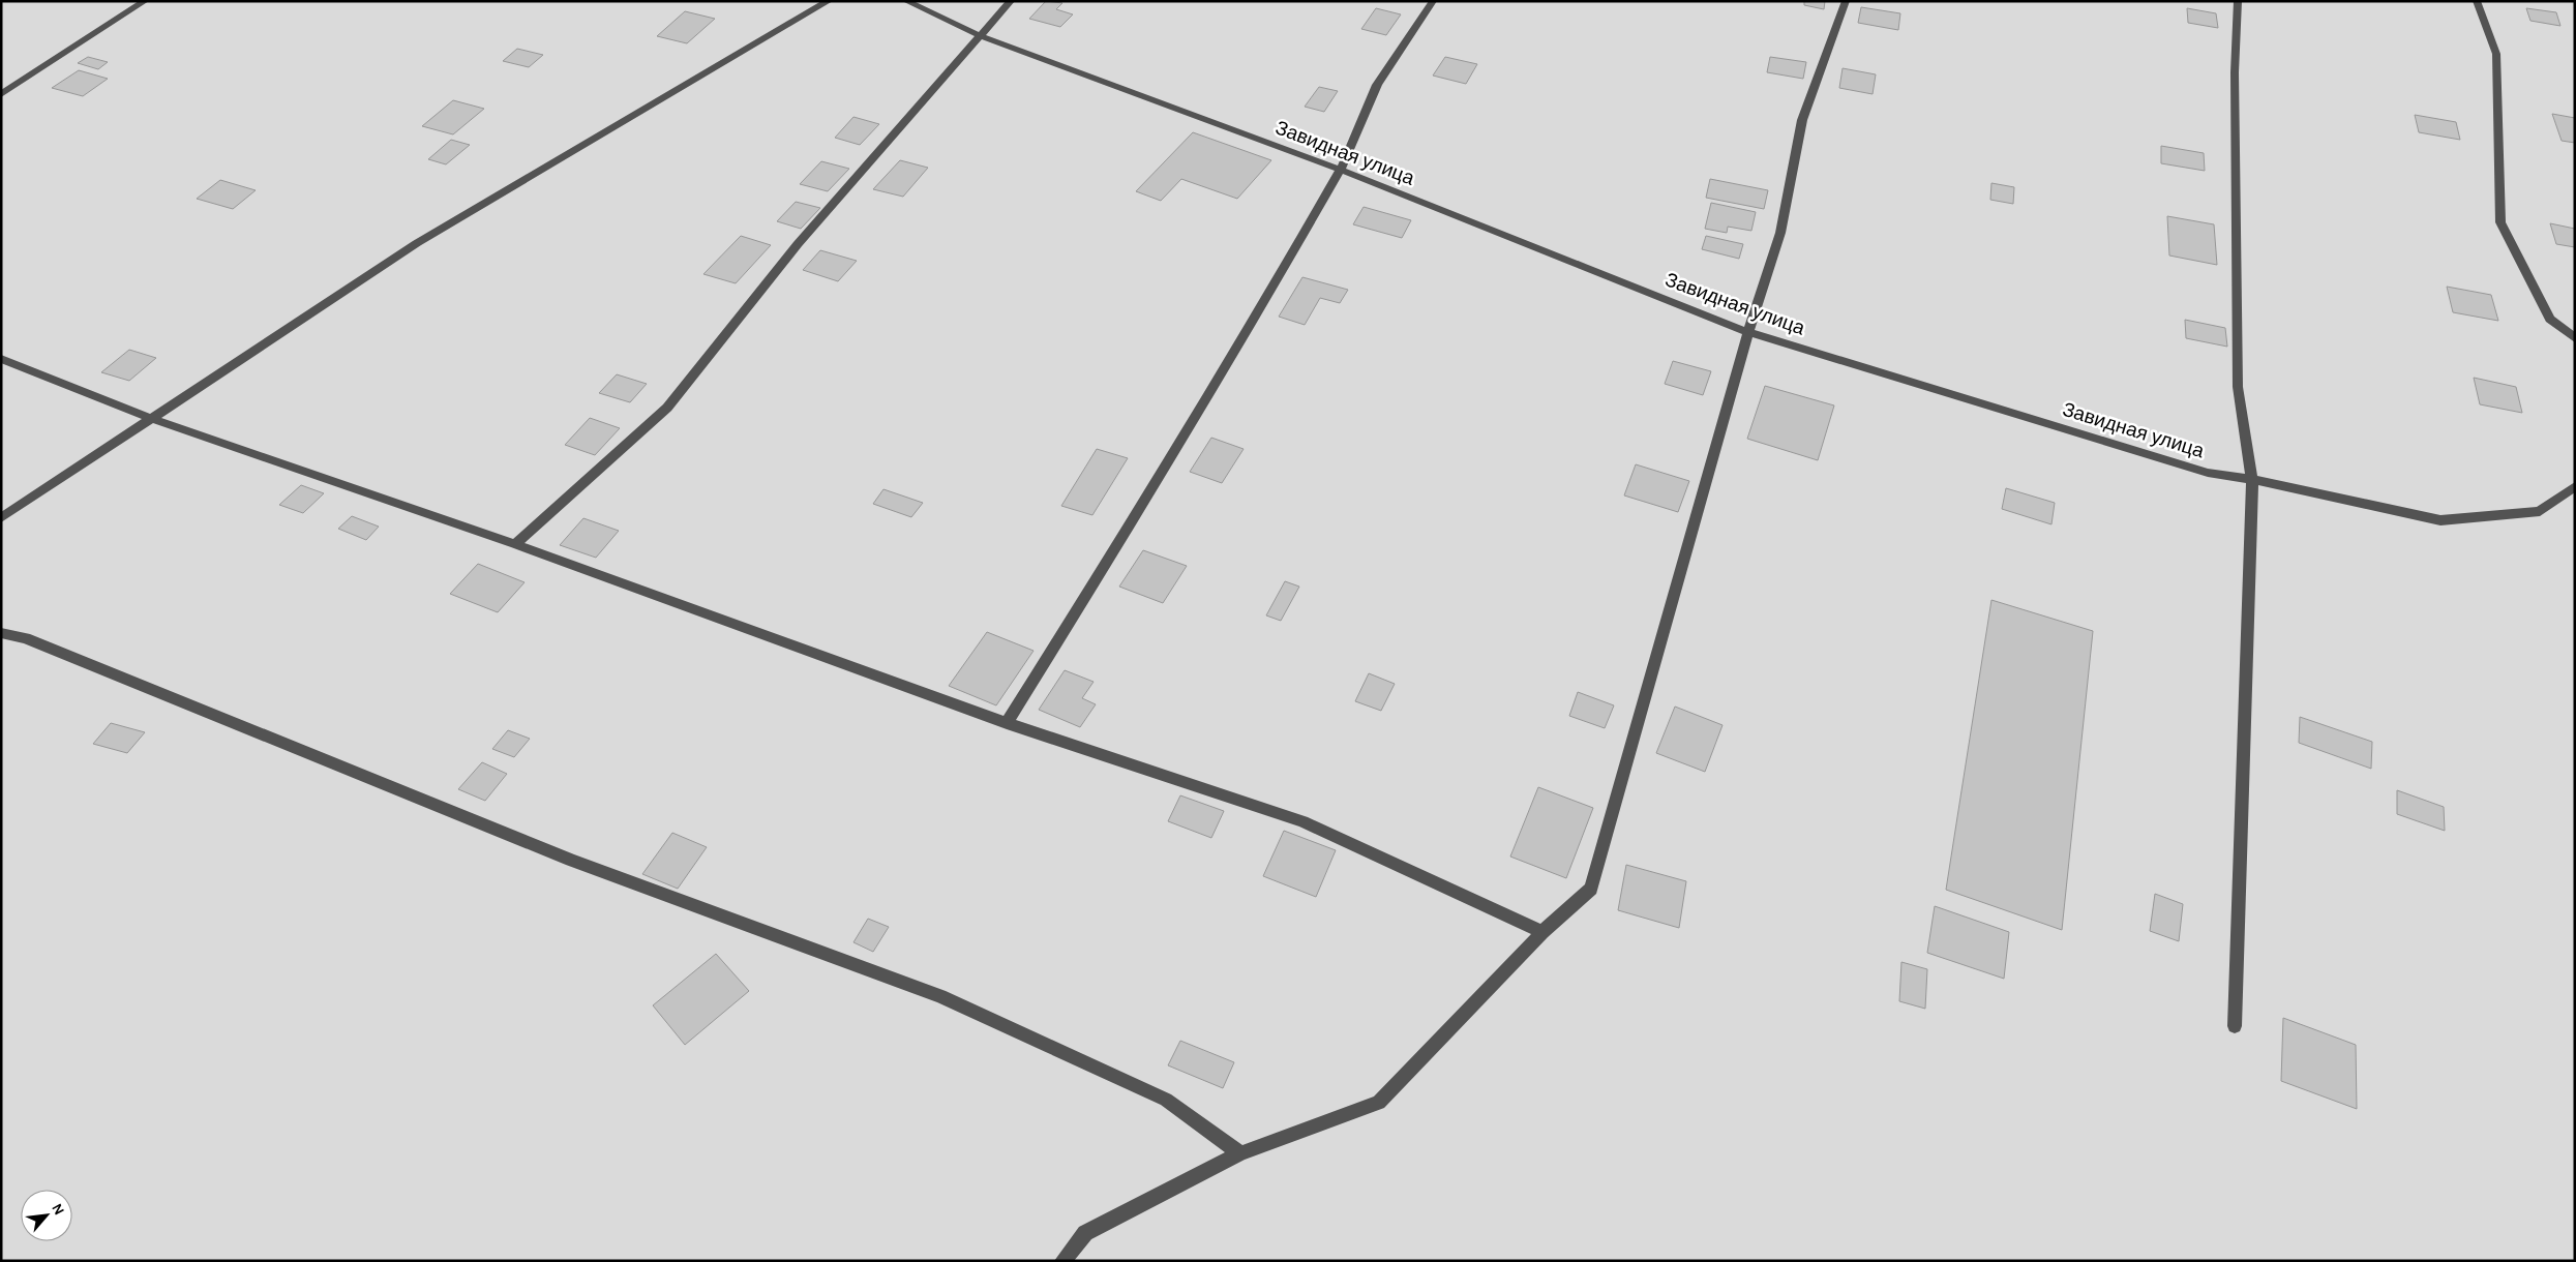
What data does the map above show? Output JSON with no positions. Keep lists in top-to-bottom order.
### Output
{
  "streets": {
    "lane": ["Завидная улица"]
  },
  "north": "top right"
}
